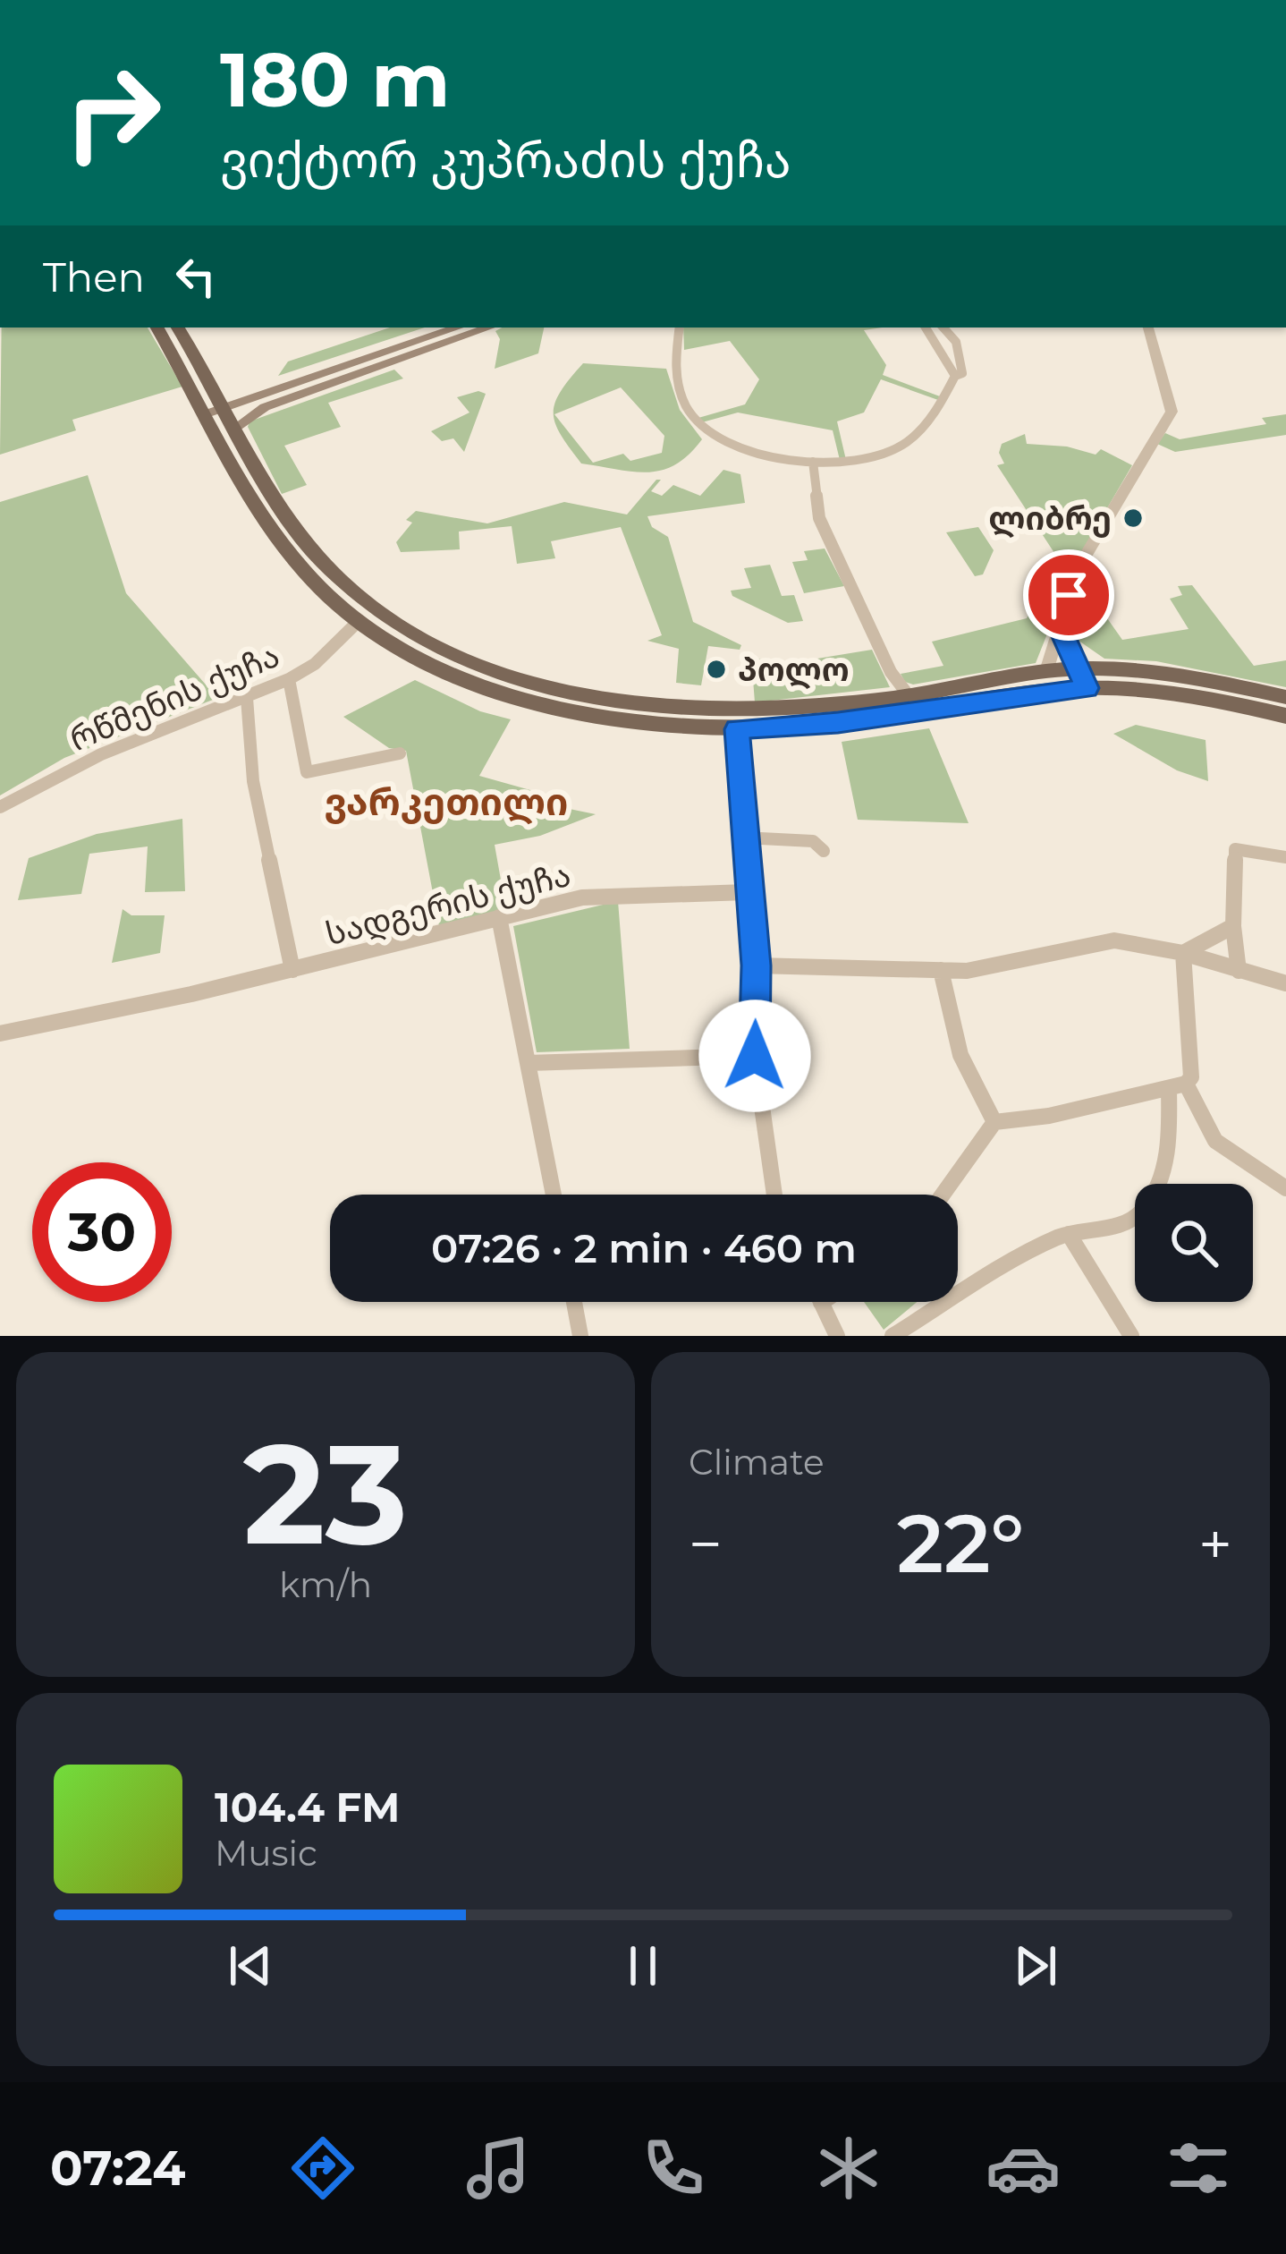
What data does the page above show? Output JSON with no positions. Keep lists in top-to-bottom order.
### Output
{
  "streets": {
    "street": ["რწმენის ქუჩა", "სადგერის ქუჩა"]
  },
  "districts": ["ვარკეთილი"],
  "places": ["ლიბრე", "პოლო"],
  "page": {
    "turn": ["180 m", "ვიქტორ კუპრაძის ქუჩა"],
    "then": "Then",
    "limit": "30",
    "trip": "07:26 · 2 min · 460 m",
    "tile": [
      ["23", "km/h"],
      "Climate"
    ],
    "heat": ["−", "22°", "+"],
    "song": ["104.4 FM", "Music"],
    "tabs": "07:24"
  }
}
